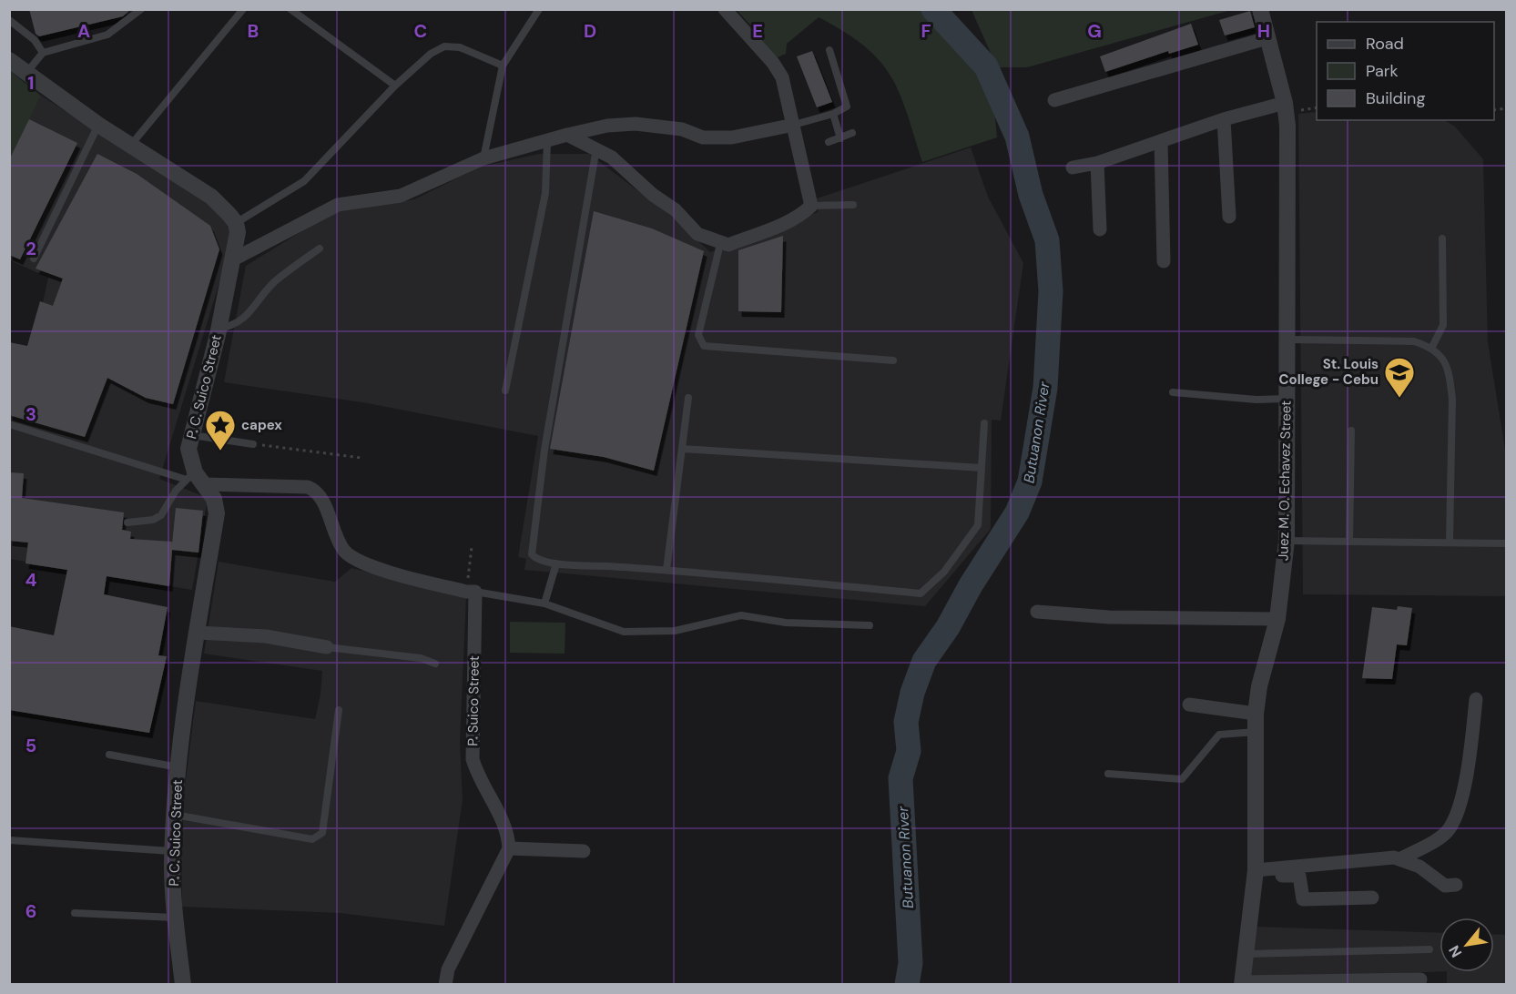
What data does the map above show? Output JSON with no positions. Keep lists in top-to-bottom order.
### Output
{
  "streets": {
    "street": ["P. C. Suico Street", "Juez M. O. Echavez Street", "P. Suico Street"]
  },
  "water": ["Butuanon River"],
  "places": {
    "school or university": ["St. Louis College - Cebu"],
    "place": ["capex"]
  },
  "legend": ["Road", "Park", "Building"],
  "north": "bottom left",
  "grid": {
    "columns": [
      "A",
      "B",
      "C",
      "D",
      "E",
      "F",
      "G",
      "H"
    ],
    "rows": [
      "1",
      "2",
      "3",
      "4",
      "5",
      "6"
    ]
  }
}
